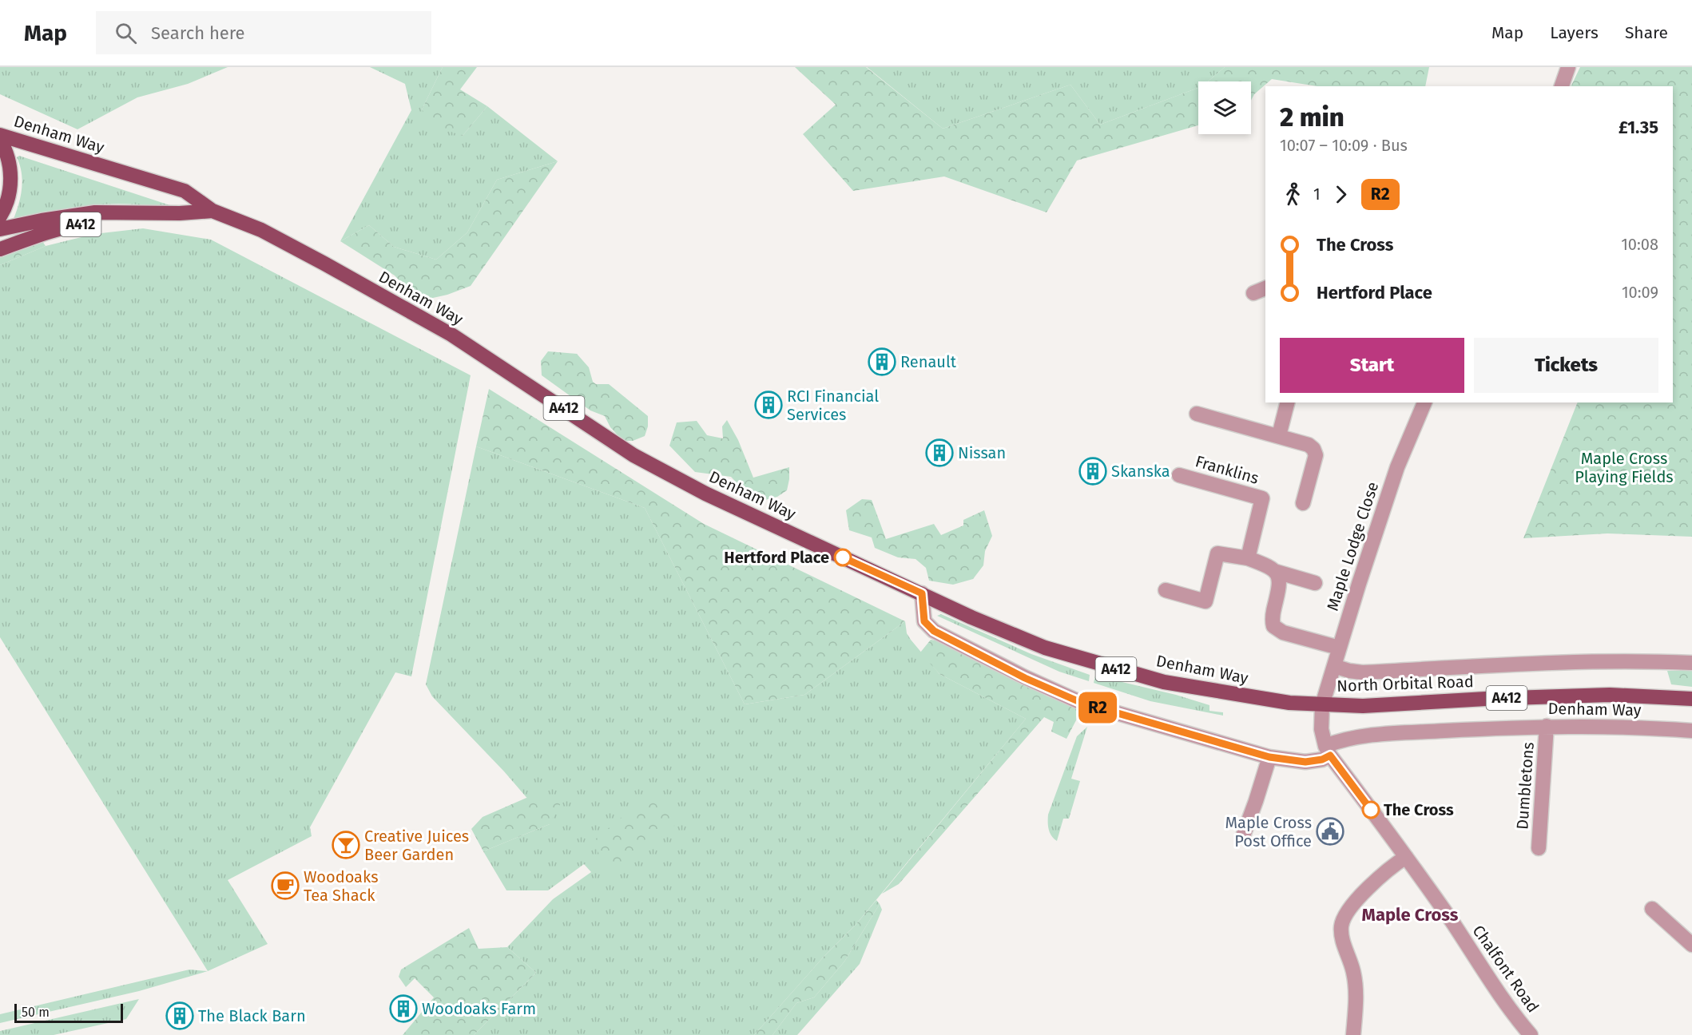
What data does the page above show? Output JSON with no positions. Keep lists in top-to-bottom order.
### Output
{
  "streets": {
    "main road": ["Denham Way", "A412", "North Orbital Road"],
    "street": [
      "Franklins",
      "Maple Lodge Close",
      "Dumbletons",
      "Chalfont Road"
    ]
  },
  "crossings": [
    ["Denham Way", "A412"],
    ["Denham Way", "Maple Lodge Close"],
    ["Denham Way", "North Orbital Road"],
    ["Denham Way", "Dumbletons"],
    ["Denham Way", "Chalfont Road"],
    ["Maple Lodge Close", "North Orbital Road"],
    ["Maple Lodge Close", "Chalfont Road"],
    ["North Orbital Road", "Chalfont Road"]
  ],
  "districts": ["Maple Cross"],
  "parks": ["Maple Cross Playing Fields"],
  "places": {
    "building": [
      "Renault",
      "RCI Financial Services",
      "Nissan",
      "Skanska",
      "Woodoaks Farm",
      "The Black Barn"
    ],
    "other": ["Hertford Place", "The Cross"],
    "public building": ["Maple Cross Post Office"],
    "bar": ["Creative Juices Beer Garden"],
    "cafe": ["Woodoaks Tea Shack"]
  },
  "lines": ["bus line R2"],
  "scale_bar": "50 m",
  "page": {
    "header": "Map",
    "search": "Search here",
    "nav": ["Map", "Layers", "Share"],
    "on_map": "R2",
    "heading": ["2 min", "10:07 – 10:09 · Bus", "£1.35"],
    "legs": ["1", "R2"],
    "list": [
      {
        "name": "The Cross",
        "value": "10:08"
      },
      {
        "name": "Hertford Place",
        "value": "10:09"
      }
    ],
    "buttons": ["Start", "Tickets"],
    "scale": "50 m"
  }
}
